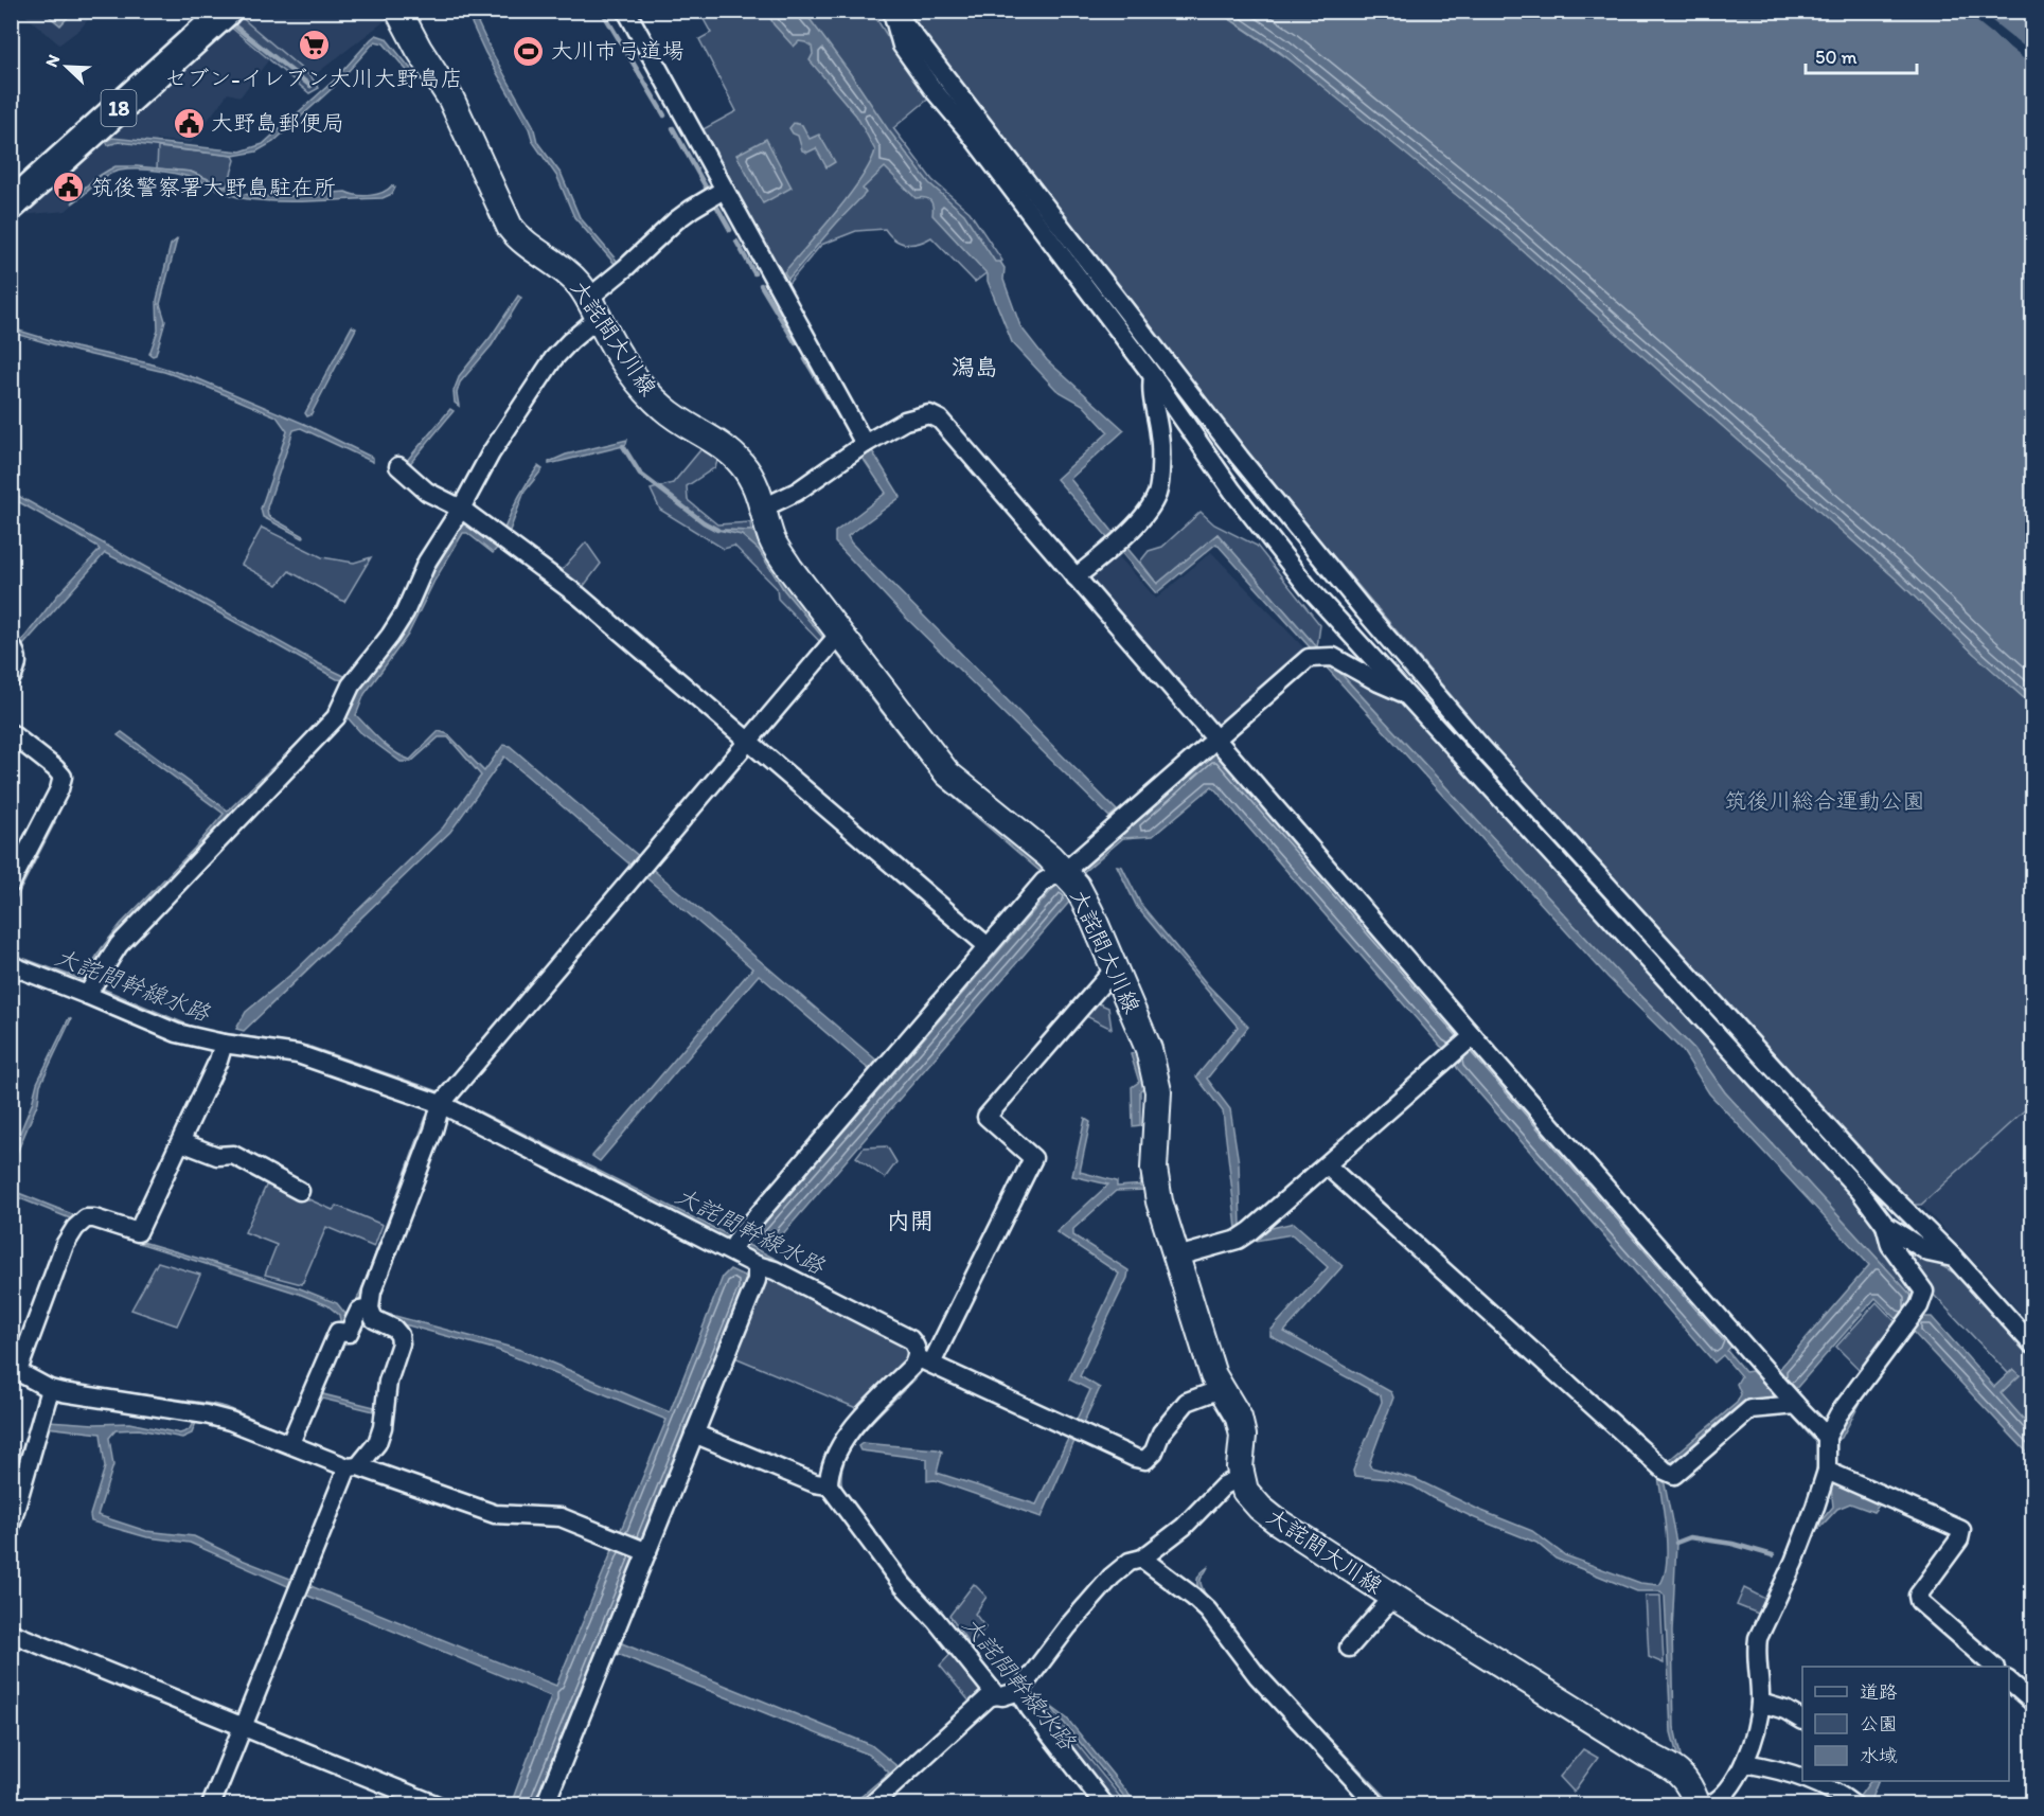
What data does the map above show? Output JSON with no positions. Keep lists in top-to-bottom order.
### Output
{
  "streets": {
    "main road": ["18", "大詫間大川線"]
  },
  "districts": ["潟島", "内開"],
  "water": ["大詫間幹線水路"],
  "parks": ["筑後川総合運動公園"],
  "places": {
    "supermarket": ["セブン-イレブン大川大野島店"],
    "sports": ["大川市弓道場"],
    "public building": ["大野島郵便局", "筑後警察署大野島駐在所"]
  },
  "legend": ["道路", "公園", "水域"],
  "scale_bar": "50 m",
  "north": "top left"
}
